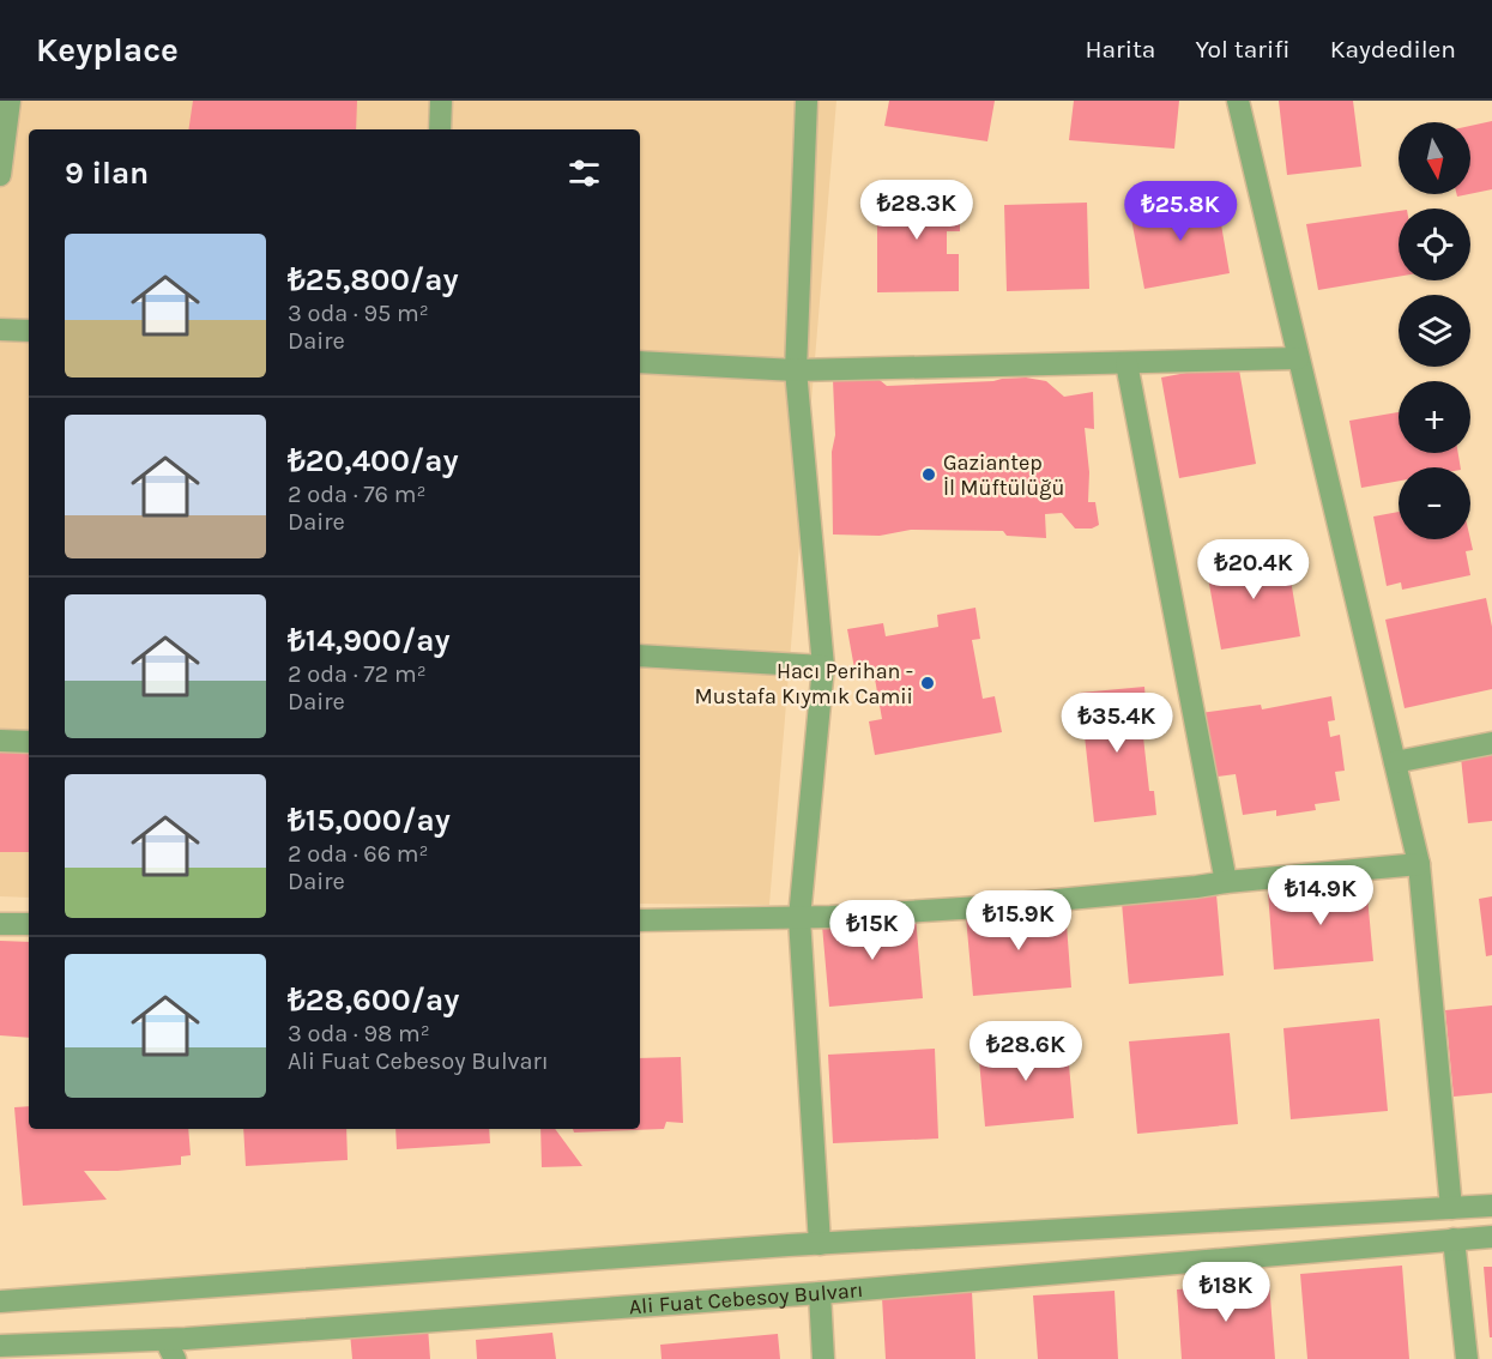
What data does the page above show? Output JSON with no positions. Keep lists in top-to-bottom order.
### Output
{
  "streets": {
    "street": ["Ali Fuat Cebesoy Bulvarı"]
  },
  "places": ["Gaziantep İl Müftülüğü", "Hacı Perihan - Mustafa Kıymık Camii"],
  "north": "bottom",
  "page": {
    "header": "Keyplace",
    "nav": ["Harita", "Yol tarifi", "Kaydedilen"],
    "map_buttons": ["+", "−"],
    "heading": "9 ilan",
    "price": [
      "₺28.3K",
      "₺25.8K",
      "₺20.4K",
      "₺35.4K",
      "₺14.9K",
      "₺15.9K",
      "₺15K",
      "₺28.6K",
      "₺18K"
    ],
    "list": [
      {
        "name": "₺25,800/ay",
        "note": "3 oda · 95 m² · Daire"
      },
      {
        "name": "₺20,400/ay",
        "note": "2 oda · 76 m² · Daire"
      },
      {
        "name": "₺14,900/ay",
        "note": "2 oda · 72 m² · Daire"
      },
      {
        "name": "₺15,000/ay",
        "note": "2 oda · 66 m² · Daire"
      },
      {
        "name": "₺28,600/ay",
        "note": "3 oda · 98 m² · Ali Fuat Cebesoy Bulvarı"
      }
    ]
  }
}
